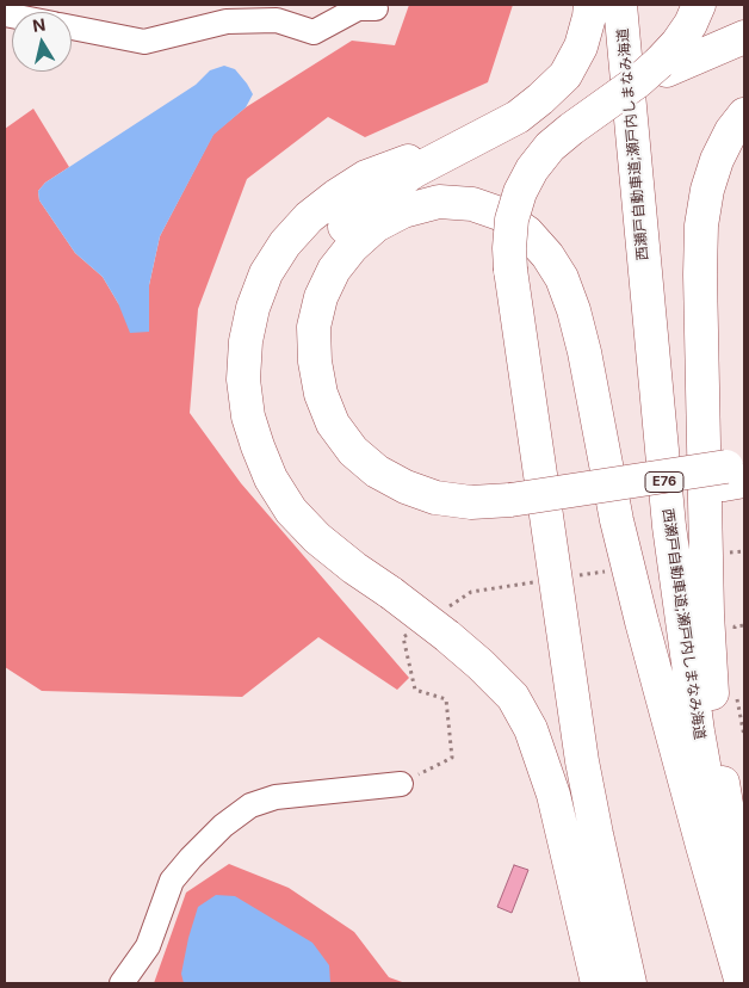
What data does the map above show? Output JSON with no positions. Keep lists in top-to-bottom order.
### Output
{
  "streets": {
    "highway": ["西瀬戸自動車道;瀬戸内しまなみ海道", "E76"]
  },
  "north": "top"
}
